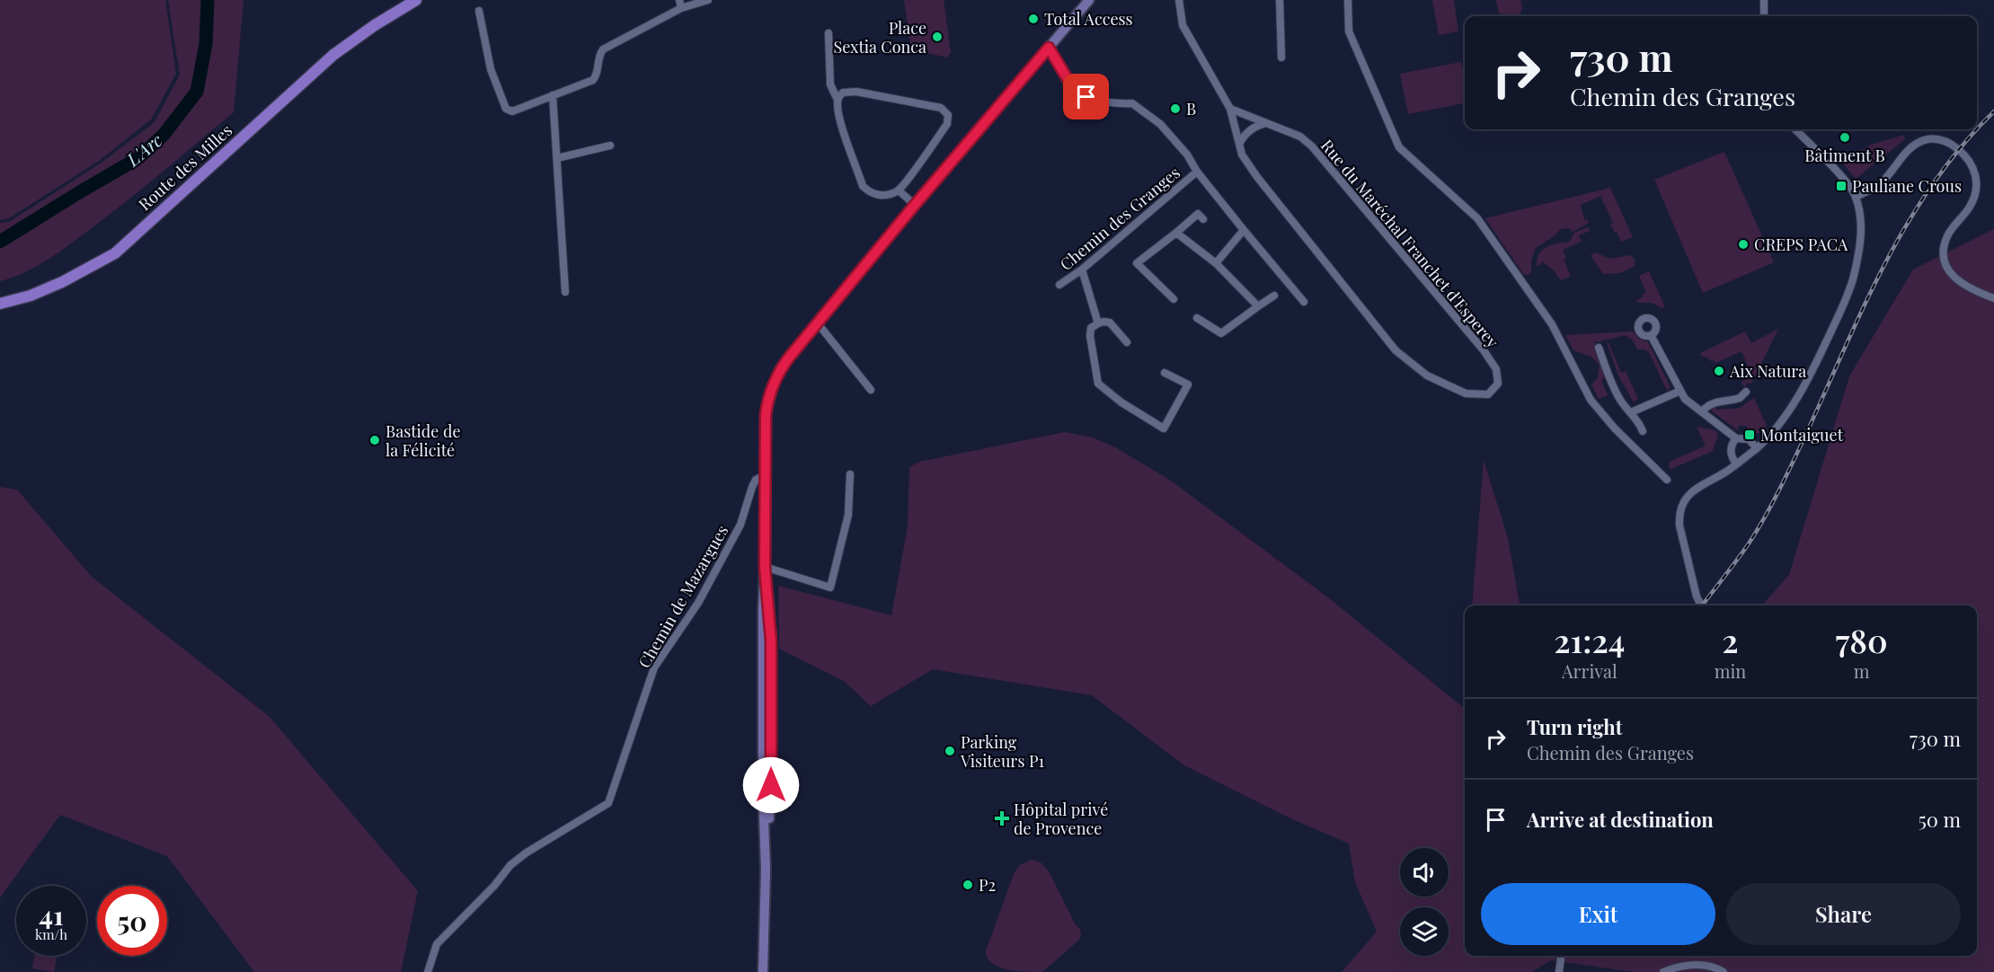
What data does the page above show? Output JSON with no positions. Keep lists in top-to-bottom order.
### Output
{
  "streets": {
    "main road": ["Route des Milles"],
    "street": ["Chemin des Granges", "Rue du Maréchal Franchet d'Esperey", "Chemin de Mazargues"]
  },
  "water": ["L'Arc"],
  "places": {
    "other": [
      "Total Access",
      "Place Sextia Conca",
      "B",
      "Bâtiment B",
      "CREPS PACA",
      "Aix Natura",
      "Bastide de la Félicité",
      "Parking Visiteurs P1",
      "P2"
    ],
    "transit": ["Pauliane Crous", "Montaiguet"],
    "health": ["Hôpital privé de Provence"]
  },
  "page": {
    "turn": ["730 m", "Chemin des Granges"],
    "eta": [
      "21:24",
      "Arrival",
      "2",
      "min",
      "780",
      "m"
    ],
    "list": [
      {
        "name": "Turn right",
        "note": "Chemin des Granges",
        "value": "730 m"
      },
      {
        "name": "Arrive at destination",
        "value": "50 m"
      }
    ],
    "buttons": ["Exit", "Share"],
    "speed": "41 km/h",
    "limit": "50"
  }
}
